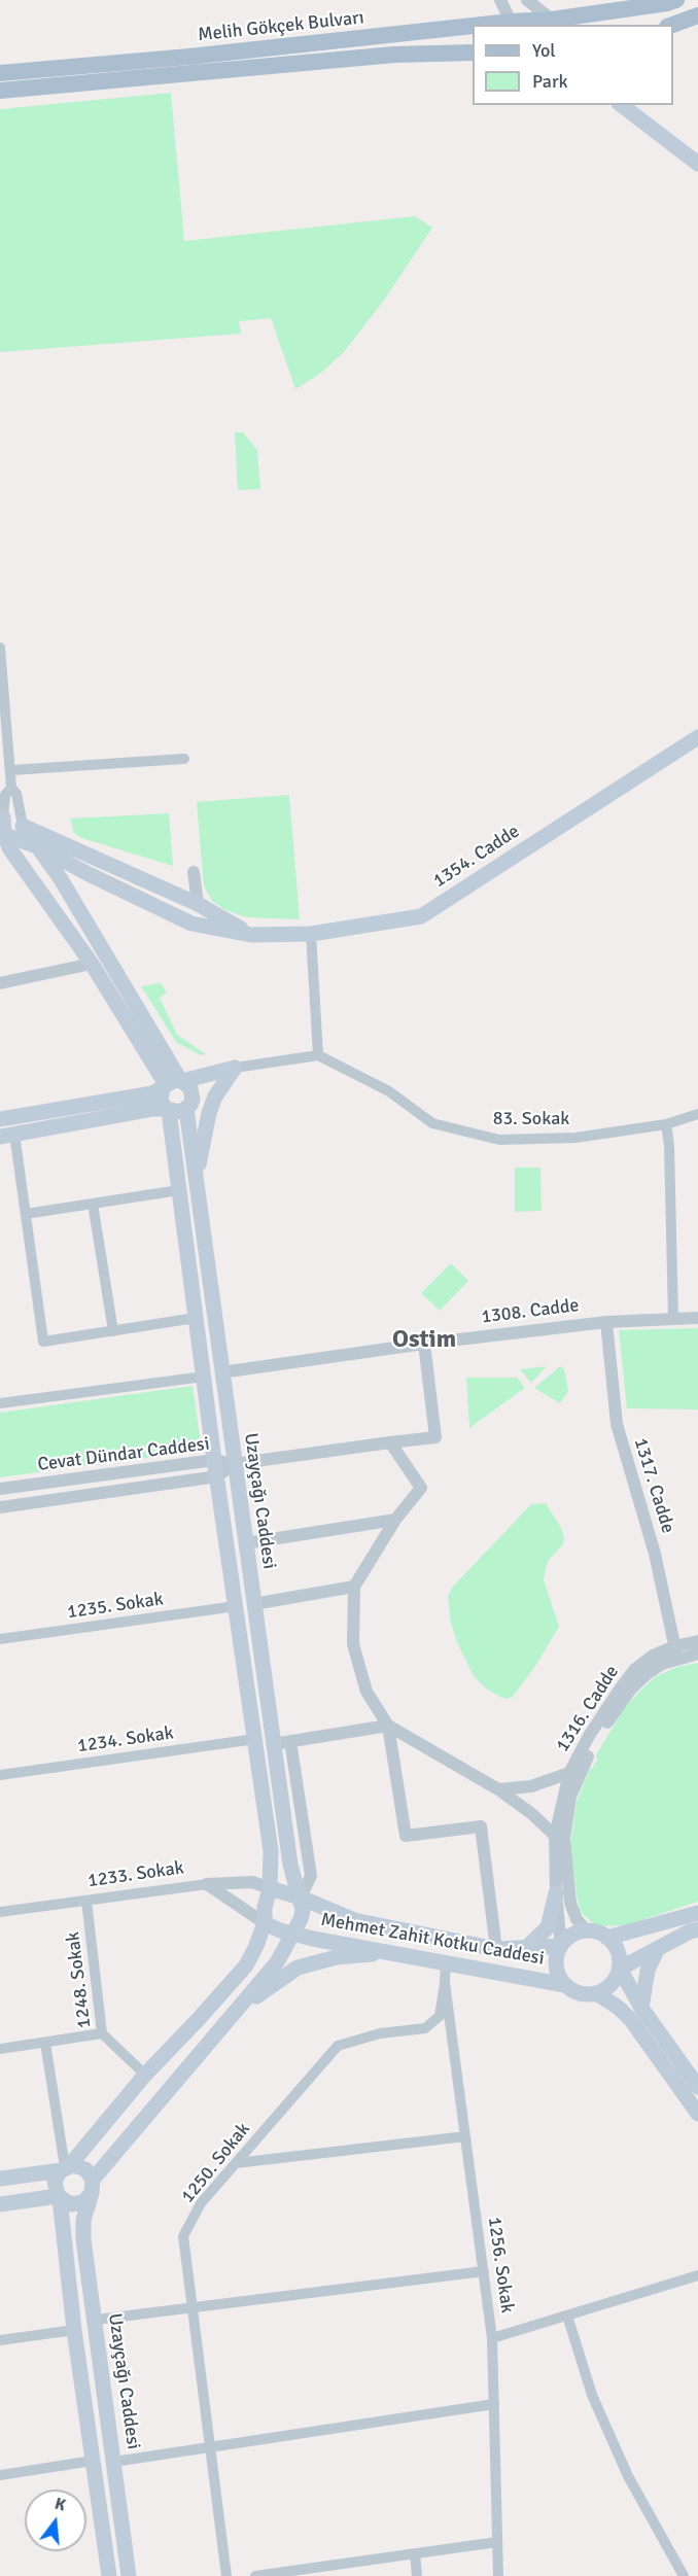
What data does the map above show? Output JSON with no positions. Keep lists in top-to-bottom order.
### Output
{
  "streets": {
    "main road": [
      "Melih Gökçek Bulvarı",
      "1354. Cadde",
      "Uzayçağı Caddesi",
      "Mehmet Zahit Kotku Caddesi"
    ],
    "street": [
      "83. Sokak",
      "1308. Cadde",
      "Cevat Dündar Caddesi",
      "1317. Cadde",
      "1235. Sokak",
      "1316. Cadde",
      "1234. Sokak",
      "1233. Sokak",
      "1248. Sokak",
      "1250. Sokak",
      "1256. Sokak"
    ]
  },
  "crossings": [
    ["1308. Cadde", "1317. Cadde"],
    ["1308. Cadde", "Uzayçağı Caddesi"],
    ["Cevat Dündar Caddesi", "Uzayçağı Caddesi"],
    ["1317. Cadde", "1316. Cadde"],
    ["Uzayçağı Caddesi", "1235. Sokak"],
    ["Uzayçağı Caddesi", "1234. Sokak"],
    ["Uzayçağı Caddesi", "1233. Sokak"],
    ["Uzayçağı Caddesi", "Mehmet Zahit Kotku Caddesi"],
    ["1316. Cadde", "Mehmet Zahit Kotku Caddesi"],
    ["1233. Sokak", "Mehmet Zahit Kotku Caddesi"],
    ["1233. Sokak", "1248. Sokak"],
    ["Mehmet Zahit Kotku Caddesi", "1256. Sokak"],
    ["1250. Sokak", "1256. Sokak"]
  ],
  "districts": ["Ostim"],
  "legend": ["Yol", "Park"],
  "north": "top"
}
